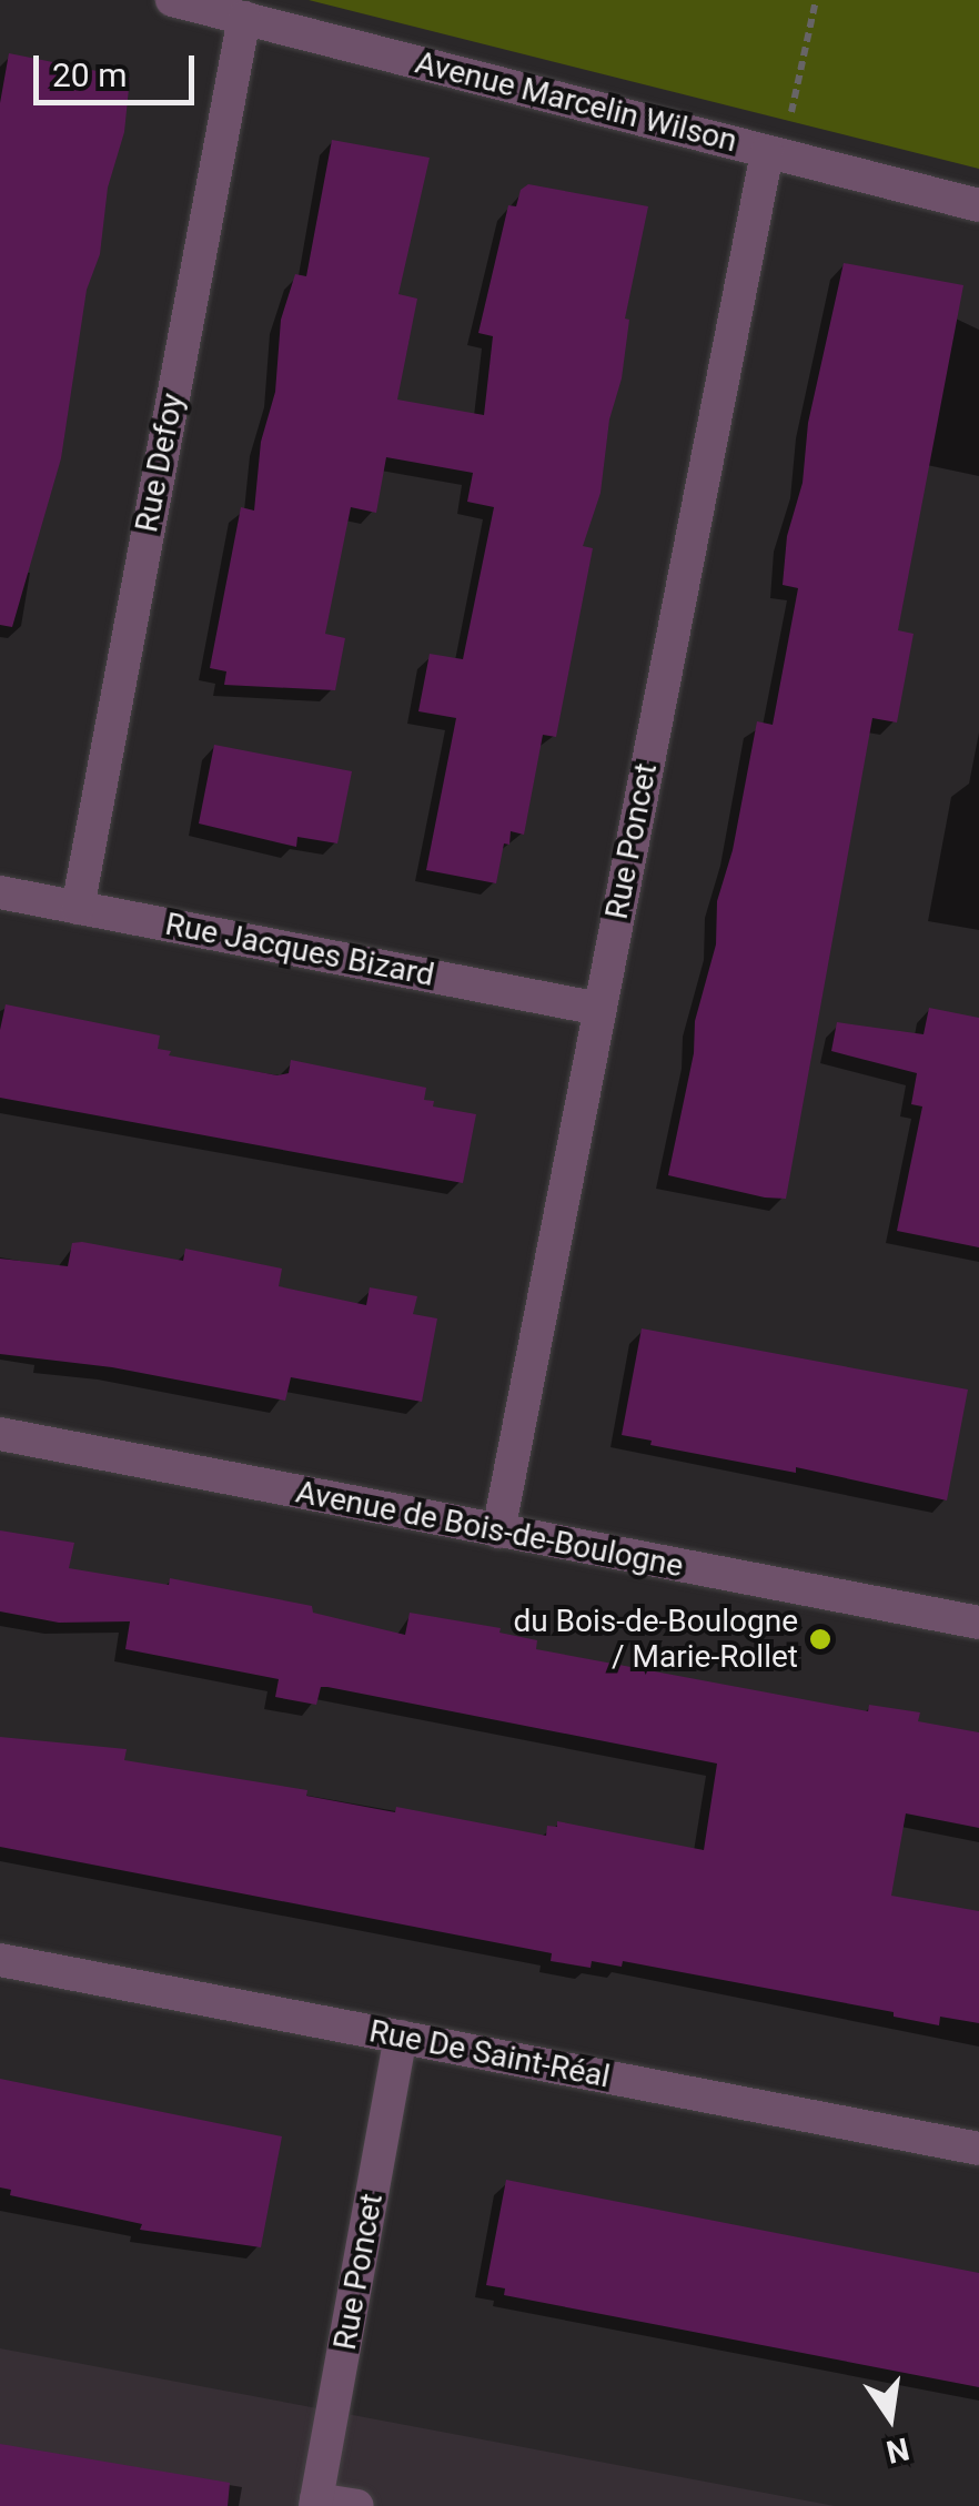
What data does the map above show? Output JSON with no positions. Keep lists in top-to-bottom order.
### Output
{
  "streets": {
    "street": [
      "Avenue Marcelin Wilson",
      "Rue Defoy",
      "Rue Poncet",
      "Rue Jacques Bizard",
      "Avenue de Bois-de-Boulogne",
      "Rue De Saint-Réal"
    ]
  },
  "crossings": [
    ["Avenue Marcelin Wilson", "Rue Defoy"],
    ["Avenue Marcelin Wilson", "Rue Poncet"],
    ["Rue Defoy", "Rue Jacques Bizard"],
    ["Rue Poncet", "Rue Jacques Bizard"],
    ["Rue Poncet", "Avenue de Bois-de-Boulogne"],
    ["Rue Poncet", "Rue De Saint-Réal"]
  ],
  "places": ["du Bois-de-Boulogne / Marie-Rollet"],
  "scale_bar": "20 m",
  "north": "bottom"
}
